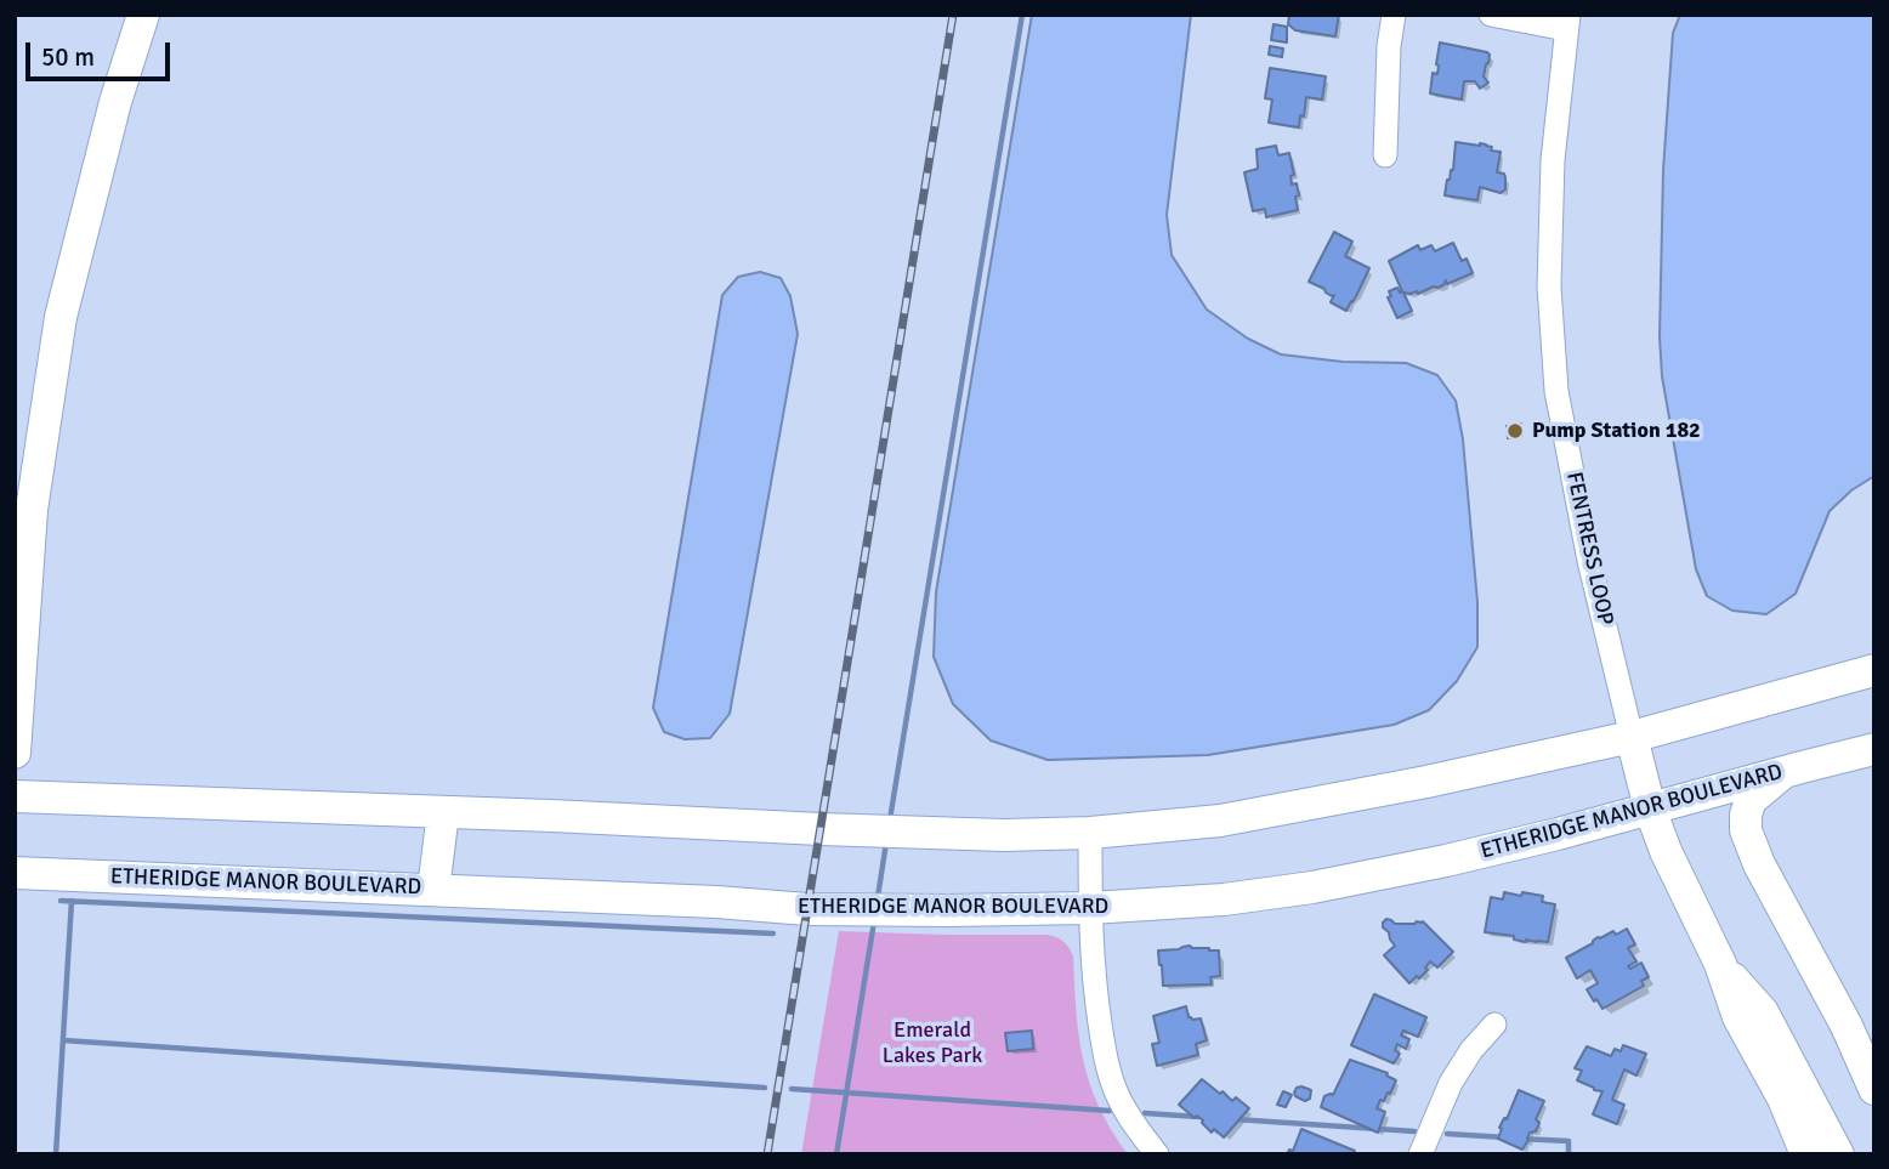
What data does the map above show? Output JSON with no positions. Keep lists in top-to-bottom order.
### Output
{
  "streets": {
    "main road": ["FENTRESS LOOP", "ETHERIDGE MANOR BOULEVARD"]
  },
  "crossings": [
    ["FENTRESS LOOP", "ETHERIDGE MANOR BOULEVARD"]
  ],
  "parks": ["Emerald Lakes Park"],
  "places": ["Pump Station 182"],
  "scale_bar": "50 m"
}
